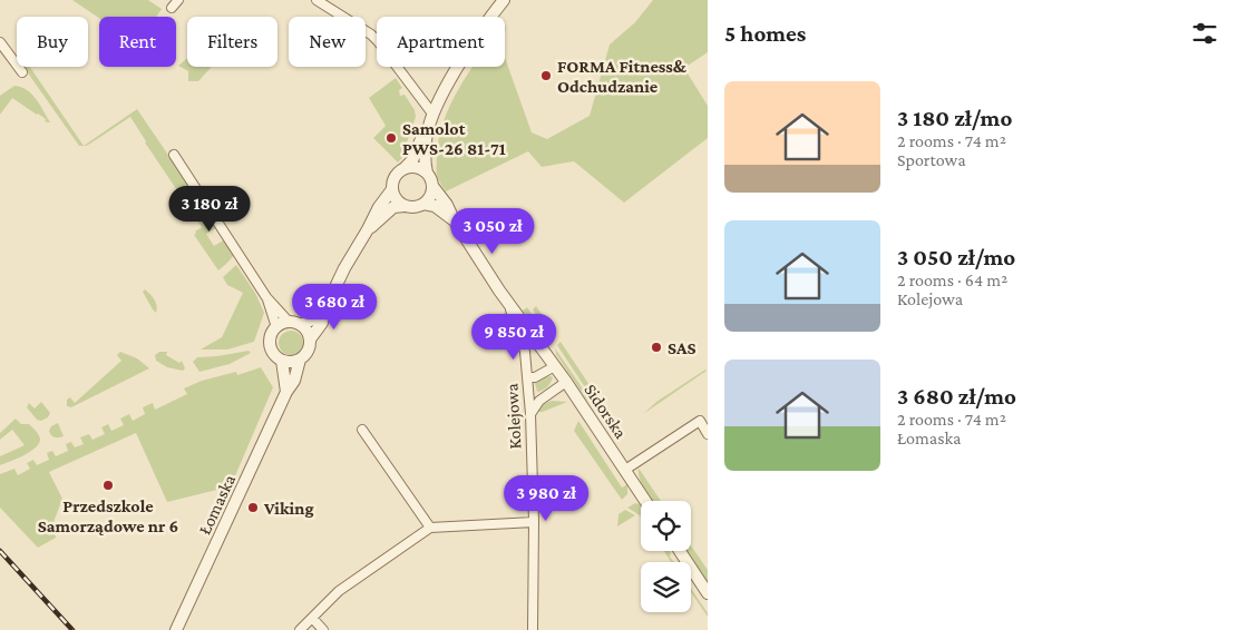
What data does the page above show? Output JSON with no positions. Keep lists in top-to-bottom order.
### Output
{
  "streets": {
    "street": ["Sidorska", "Kolejowa", "Łomaska"]
  },
  "crossings": [
    ["Sidorska", "Kolejowa"]
  ],
  "places": [
    "FORMA Fitness& Odchudzanie",
    "Samolot PWS-26 81-71",
    "SAS",
    "Przedszkole Samorządowe nr 6",
    "Viking"
  ],
  "page": {
    "heading": "5 homes",
    "chip": [
      "Buy",
      "Rent",
      "Filters",
      "New",
      "Apartment"
    ],
    "list": [
      {
        "name": "3 180 zł/mo",
        "note": "2 rooms · 74 m² · Sportowa"
      },
      {
        "name": "3 050 zł/mo",
        "note": "2 rooms · 64 m² · Kolejowa"
      },
      {
        "name": "3 680 zł/mo",
        "note": "2 rooms · 74 m² · Łomaska"
      }
    ],
    "price": [
      "3 180 zł",
      "3 050 zł",
      "3 680 zł",
      "9 850 zł",
      "3 980 zł"
    ]
  }
}
